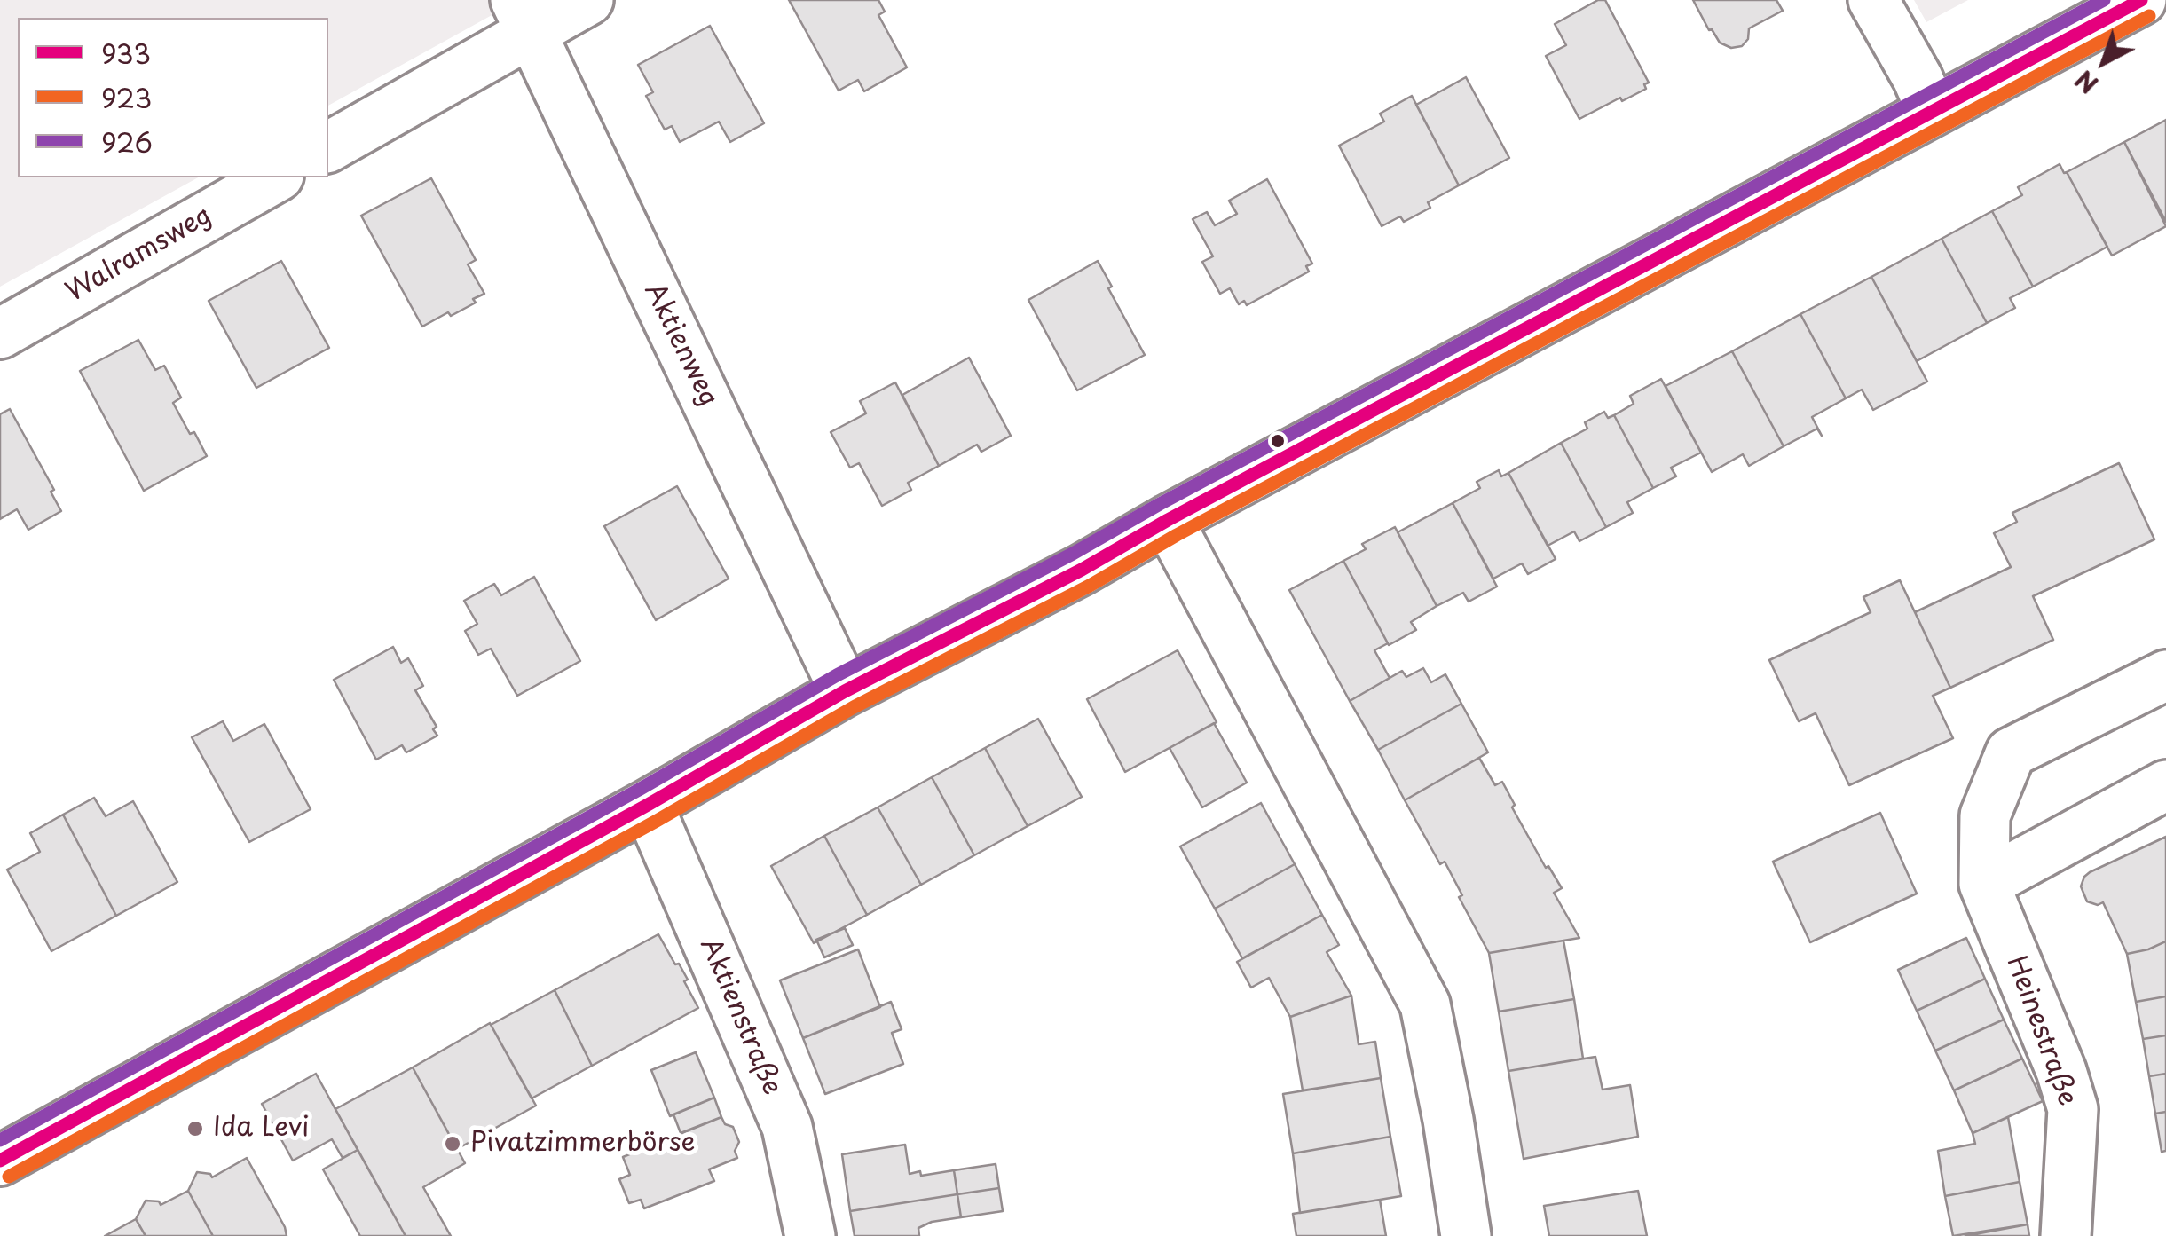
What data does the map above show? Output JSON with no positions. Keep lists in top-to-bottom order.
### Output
{
  "streets": {
    "street": [
      "Walramsweg",
      "Aktienweg",
      "Aktienstraße",
      "Heinestraße"
    ]
  },
  "places": ["Ida Levi", "Pivatzimmerbörse"],
  "lines": ["transit line 933", "transit line 926", "transit line 923"],
  "legend": ["933", "923", "926"],
  "north": "bottom left"
}
